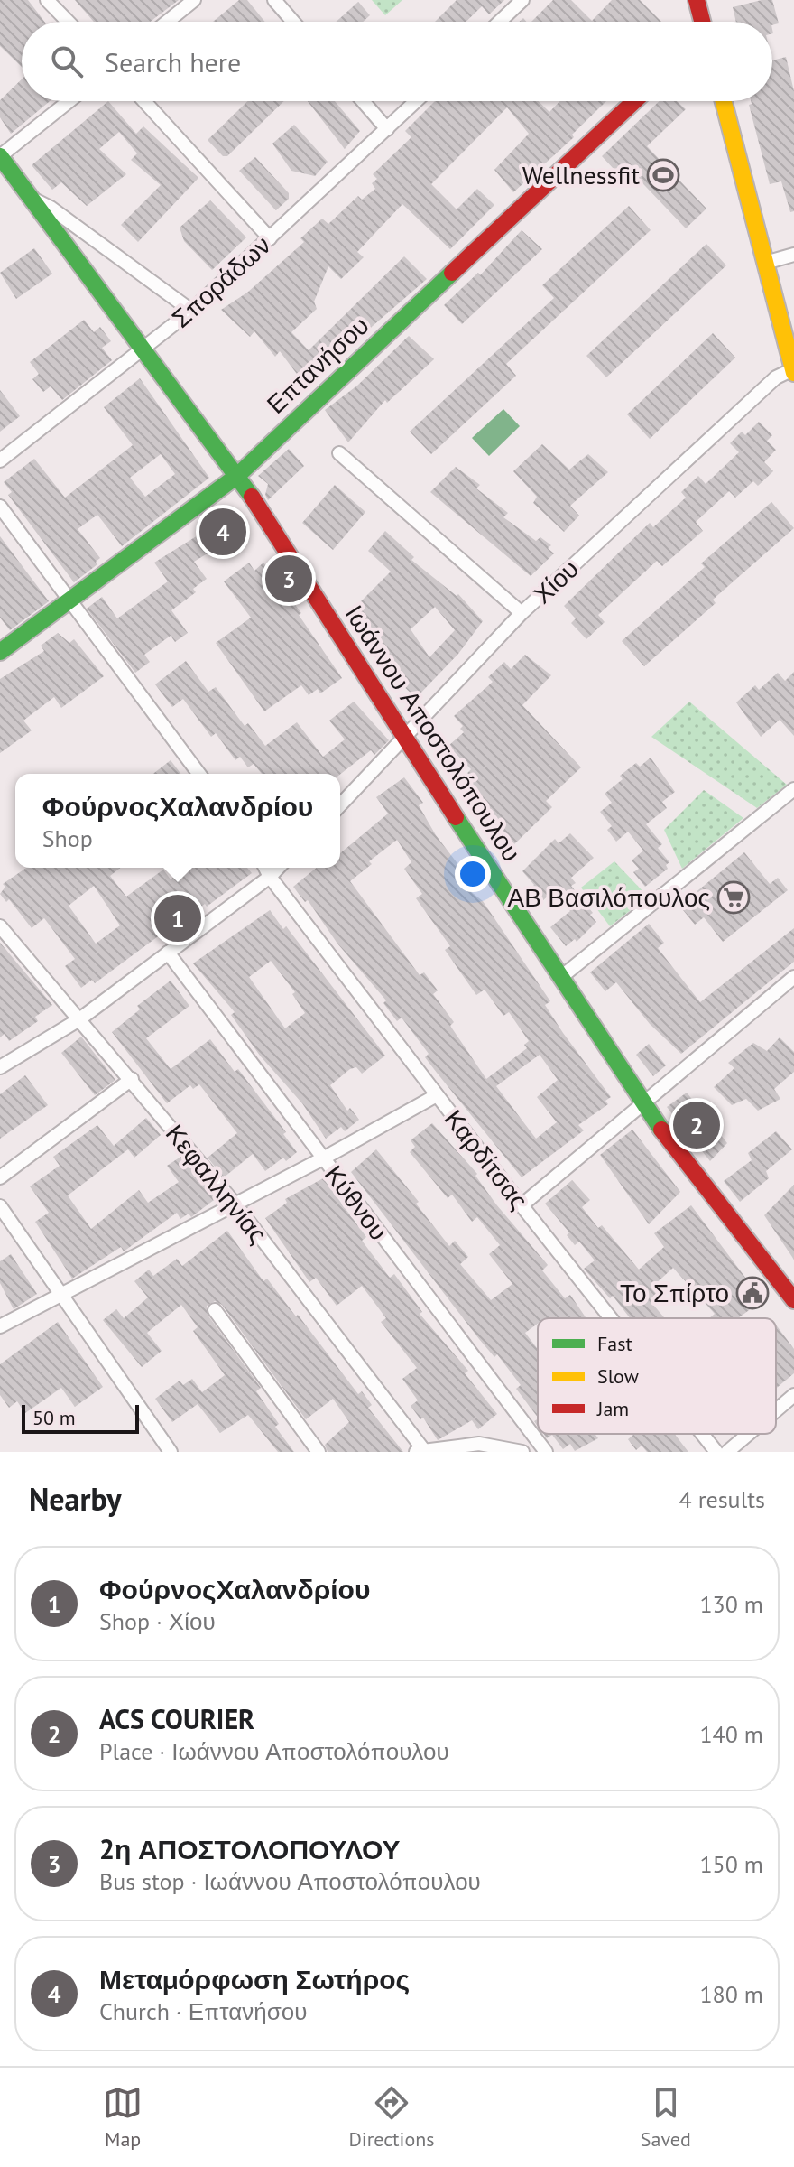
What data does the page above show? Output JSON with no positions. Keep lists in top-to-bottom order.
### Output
{
  "streets": {
    "street": [
      "Σποράδων",
      "Επτανήσου",
      "Χίου",
      "Ιωάννου Αποστολόπουλου",
      "Καρδίτσας",
      "Κεφαλληνίας",
      "Κύθνου"
    ]
  },
  "crossings": [
    ["Σποράδων", "Ιωάννου Αποστολόπουλου"],
    ["Επτανήσου", "Ιωάννου Αποστολόπουλου"],
    ["Χίου", "Ιωάννου Αποστολόπουλου"]
  ],
  "places": {
    "sports": ["Wellnessfit"],
    "supermarket": ["ΑΒ Βασιλόπουλος"],
    "public building": ["Το Σπίρτο"]
  },
  "legend": ["Fast", "Slow", "Jam"],
  "scale_bar": "50 m",
  "page": {
    "search": "Search here",
    "pins": [
      "4",
      "3",
      "1",
      "2"
    ],
    "popup": ["ΦούρνοςΧαλανδρίου", "Shop"],
    "scale": "50 m",
    "heading": ["Nearby", "4 results"],
    "list": [
      {
        "mark": "1",
        "name": "ΦούρνοςΧαλανδρίου",
        "note": "Shop · Χίου",
        "value": "130 m"
      },
      {
        "mark": "2",
        "name": "ACS COURIER",
        "note": "Place · Ιωάννου Αποστολόπουλου",
        "value": "140 m"
      },
      {
        "mark": "3",
        "name": "2η ΑΠΟΣΤΟΛΟΠΟΥΛΟΥ",
        "note": "Bus stop · Ιωάννου Αποστολόπουλου",
        "value": "150 m"
      },
      {
        "mark": "4",
        "name": "Μεταμόρφωση Σωτήρος",
        "note": "Church · Επτανήσου",
        "value": "180 m"
      }
    ],
    "nav": ["Map", "Directions", "Saved"]
  }
}
